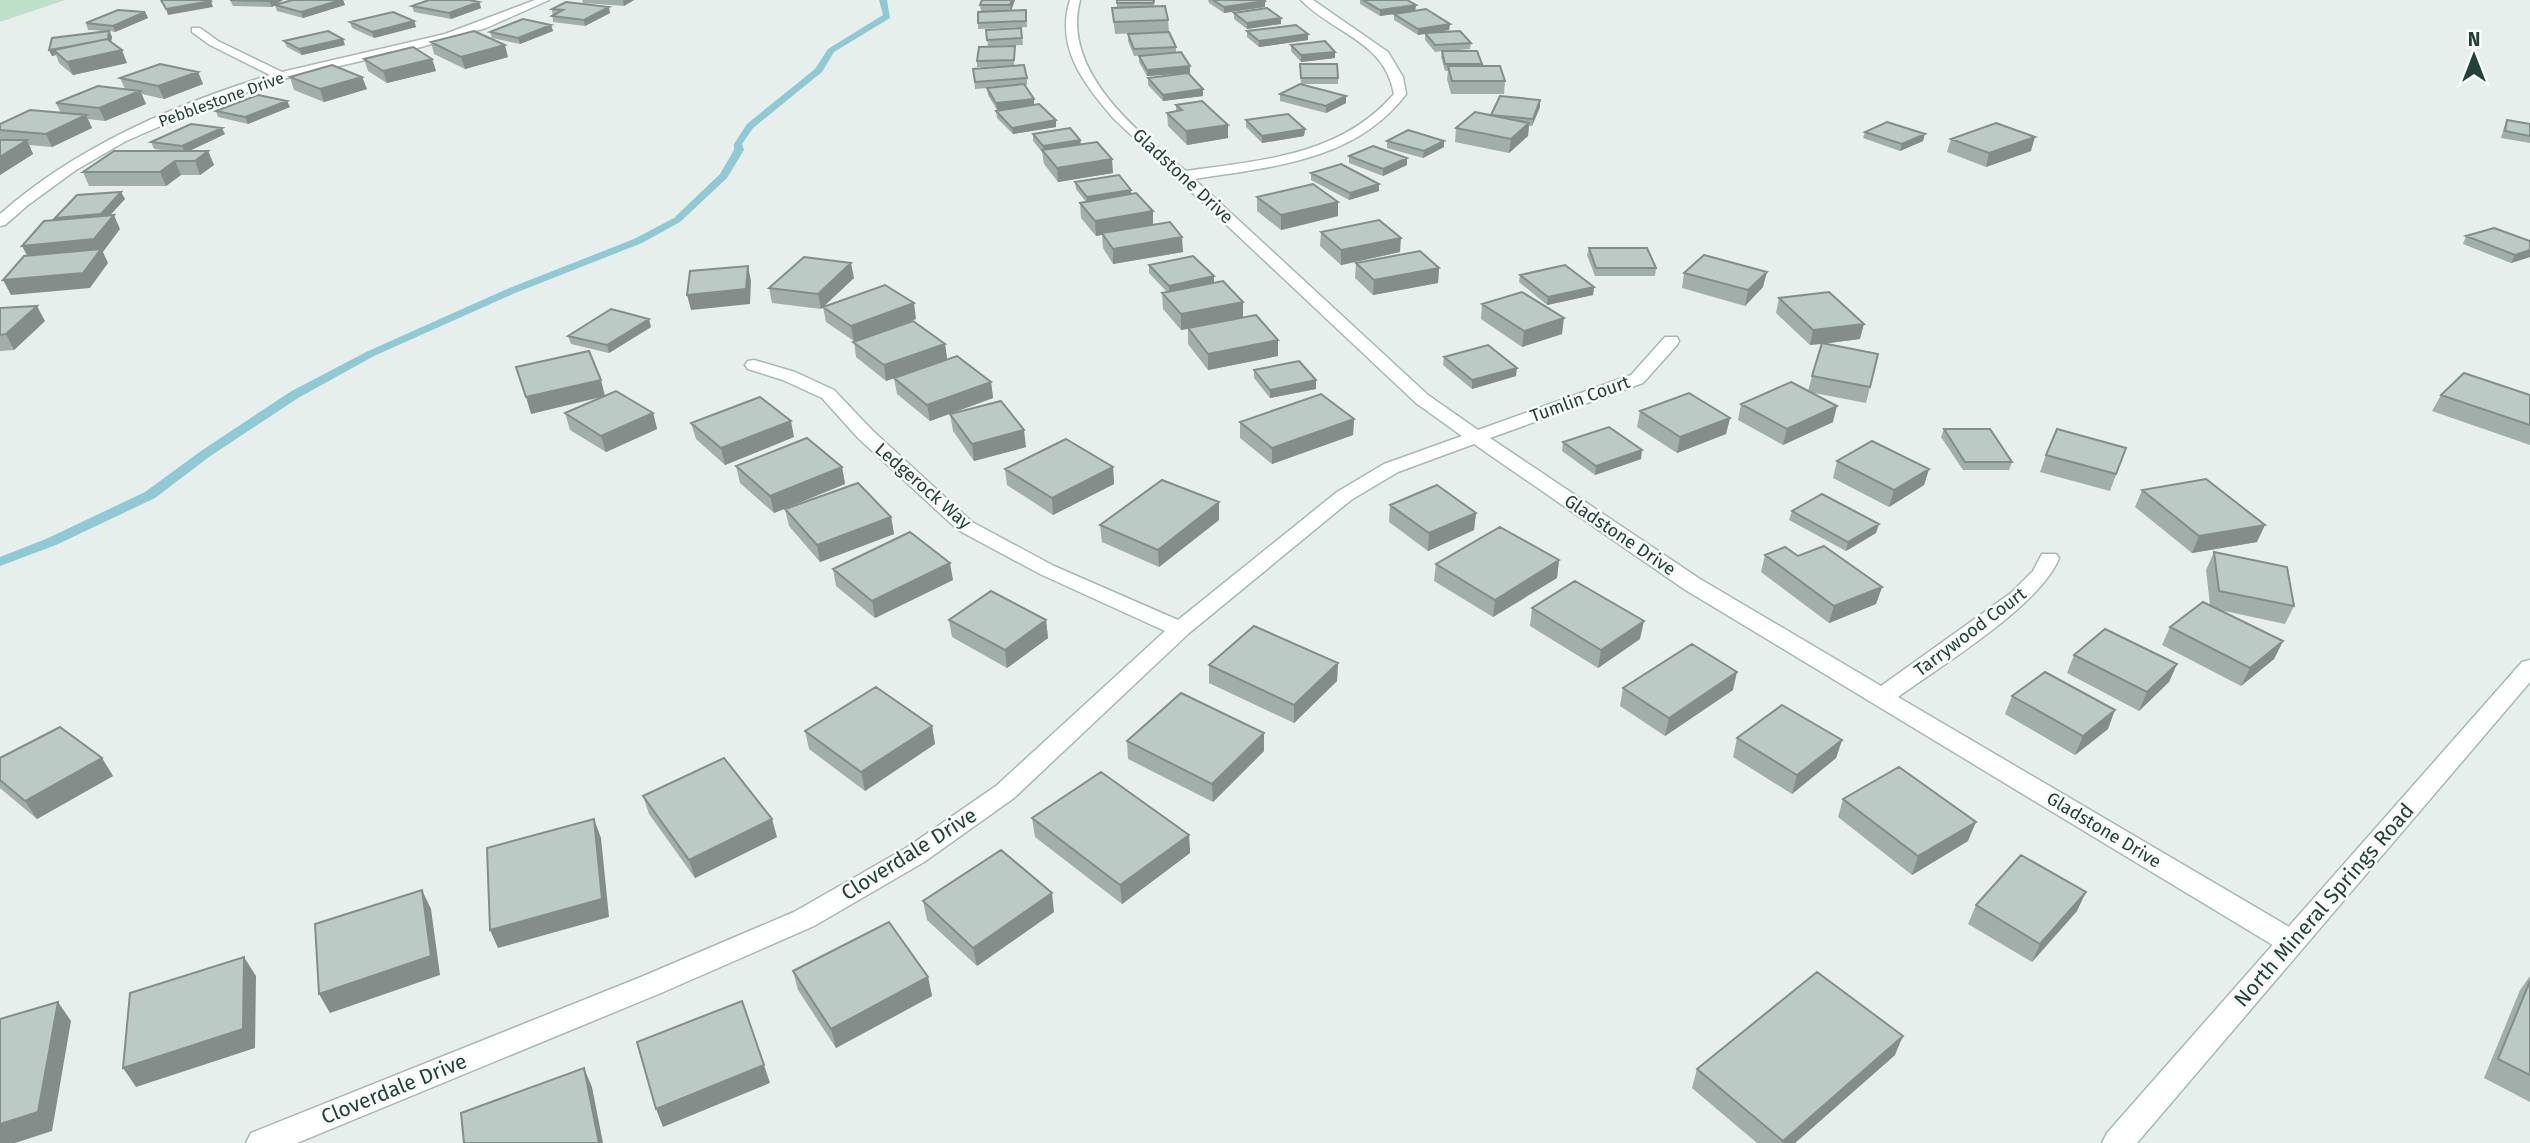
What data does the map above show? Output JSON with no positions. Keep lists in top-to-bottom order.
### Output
{
  "streets": {
    "street": [
      "Pebblestone Drive",
      "Gladstone Drive",
      "Tumlin Court",
      "Ledgerock Way",
      "Tarrywood Court",
      "Cloverdale Drive",
      "North Mineral Springs Road"
    ]
  },
  "crossings": [
    ["Gladstone Drive", "Tumlin Court"],
    ["Gladstone Drive", "Tarrywood Court"],
    ["Gladstone Drive", "Cloverdale Drive"],
    ["Gladstone Drive", "North Mineral Springs Road"],
    ["Tumlin Court", "Cloverdale Drive"],
    ["Ledgerock Way", "Cloverdale Drive"]
  ],
  "north": "top"
}
